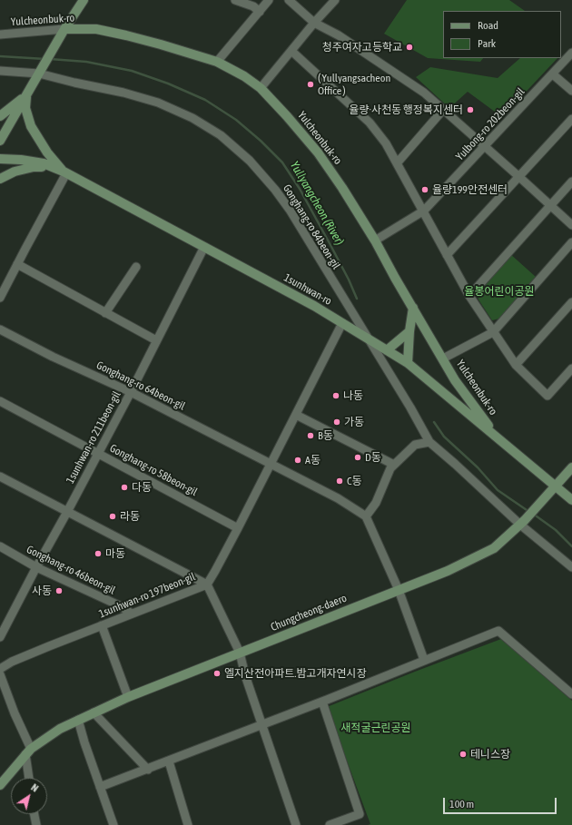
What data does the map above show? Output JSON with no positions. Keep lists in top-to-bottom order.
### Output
{
  "streets": {
    "street": [
      "Yulcheonbuk-ro",
      "Yulbong-ro 202beon-gil",
      "Gonghang-ro 84beon-gil",
      "1sunhwan-ro",
      "Gonghang-ro 64beon-gil",
      "1sunhwan-ro 211beon-gil",
      "Gonghang-ro 58beon-gil",
      "Gonghang-ro 46beon-gil",
      "1sunhwan-ro 197beon-gil",
      "Chungcheong-daero"
    ]
  },
  "crossings": [
    ["Yulcheonbuk-ro", "Yulbong-ro 202beon-gil"],
    ["Yulcheonbuk-ro", "1sunhwan-ro"],
    ["Gonghang-ro 84beon-gil", "1sunhwan-ro"],
    ["1sunhwan-ro", "1sunhwan-ro 211beon-gil"],
    ["1sunhwan-ro", "1sunhwan-ro 197beon-gil"],
    ["1sunhwan-ro", "Chungcheong-daero"],
    ["Gonghang-ro 64beon-gil", "1sunhwan-ro 211beon-gil"],
    ["Gonghang-ro 64beon-gil", "1sunhwan-ro 197beon-gil"],
    ["1sunhwan-ro 211beon-gil", "Gonghang-ro 58beon-gil"],
    ["1sunhwan-ro 211beon-gil", "Gonghang-ro 46beon-gil"],
    ["Gonghang-ro 58beon-gil", "1sunhwan-ro 197beon-gil"],
    ["Gonghang-ro 46beon-gil", "1sunhwan-ro 197beon-gil"]
  ],
  "water": ["Yullyangcheon (River)"],
  "parks": ["율봉어린이공원", "새적굴근린공원"],
  "places": [
    "청주여자고등학교",
    "( Yullyangsacheon Office )",
    "율량·사천동 행정복지센터",
    "율량199안전센터",
    "나동",
    "가동",
    "B동",
    "D동",
    "A동",
    "C동",
    "다동",
    "라동",
    "마동",
    "사동",
    "엘지산전아파트.밤고개자연시장",
    "테니스장"
  ],
  "legend": ["Road", "Park"],
  "scale_bar": "100 m",
  "north": "top right"
}
